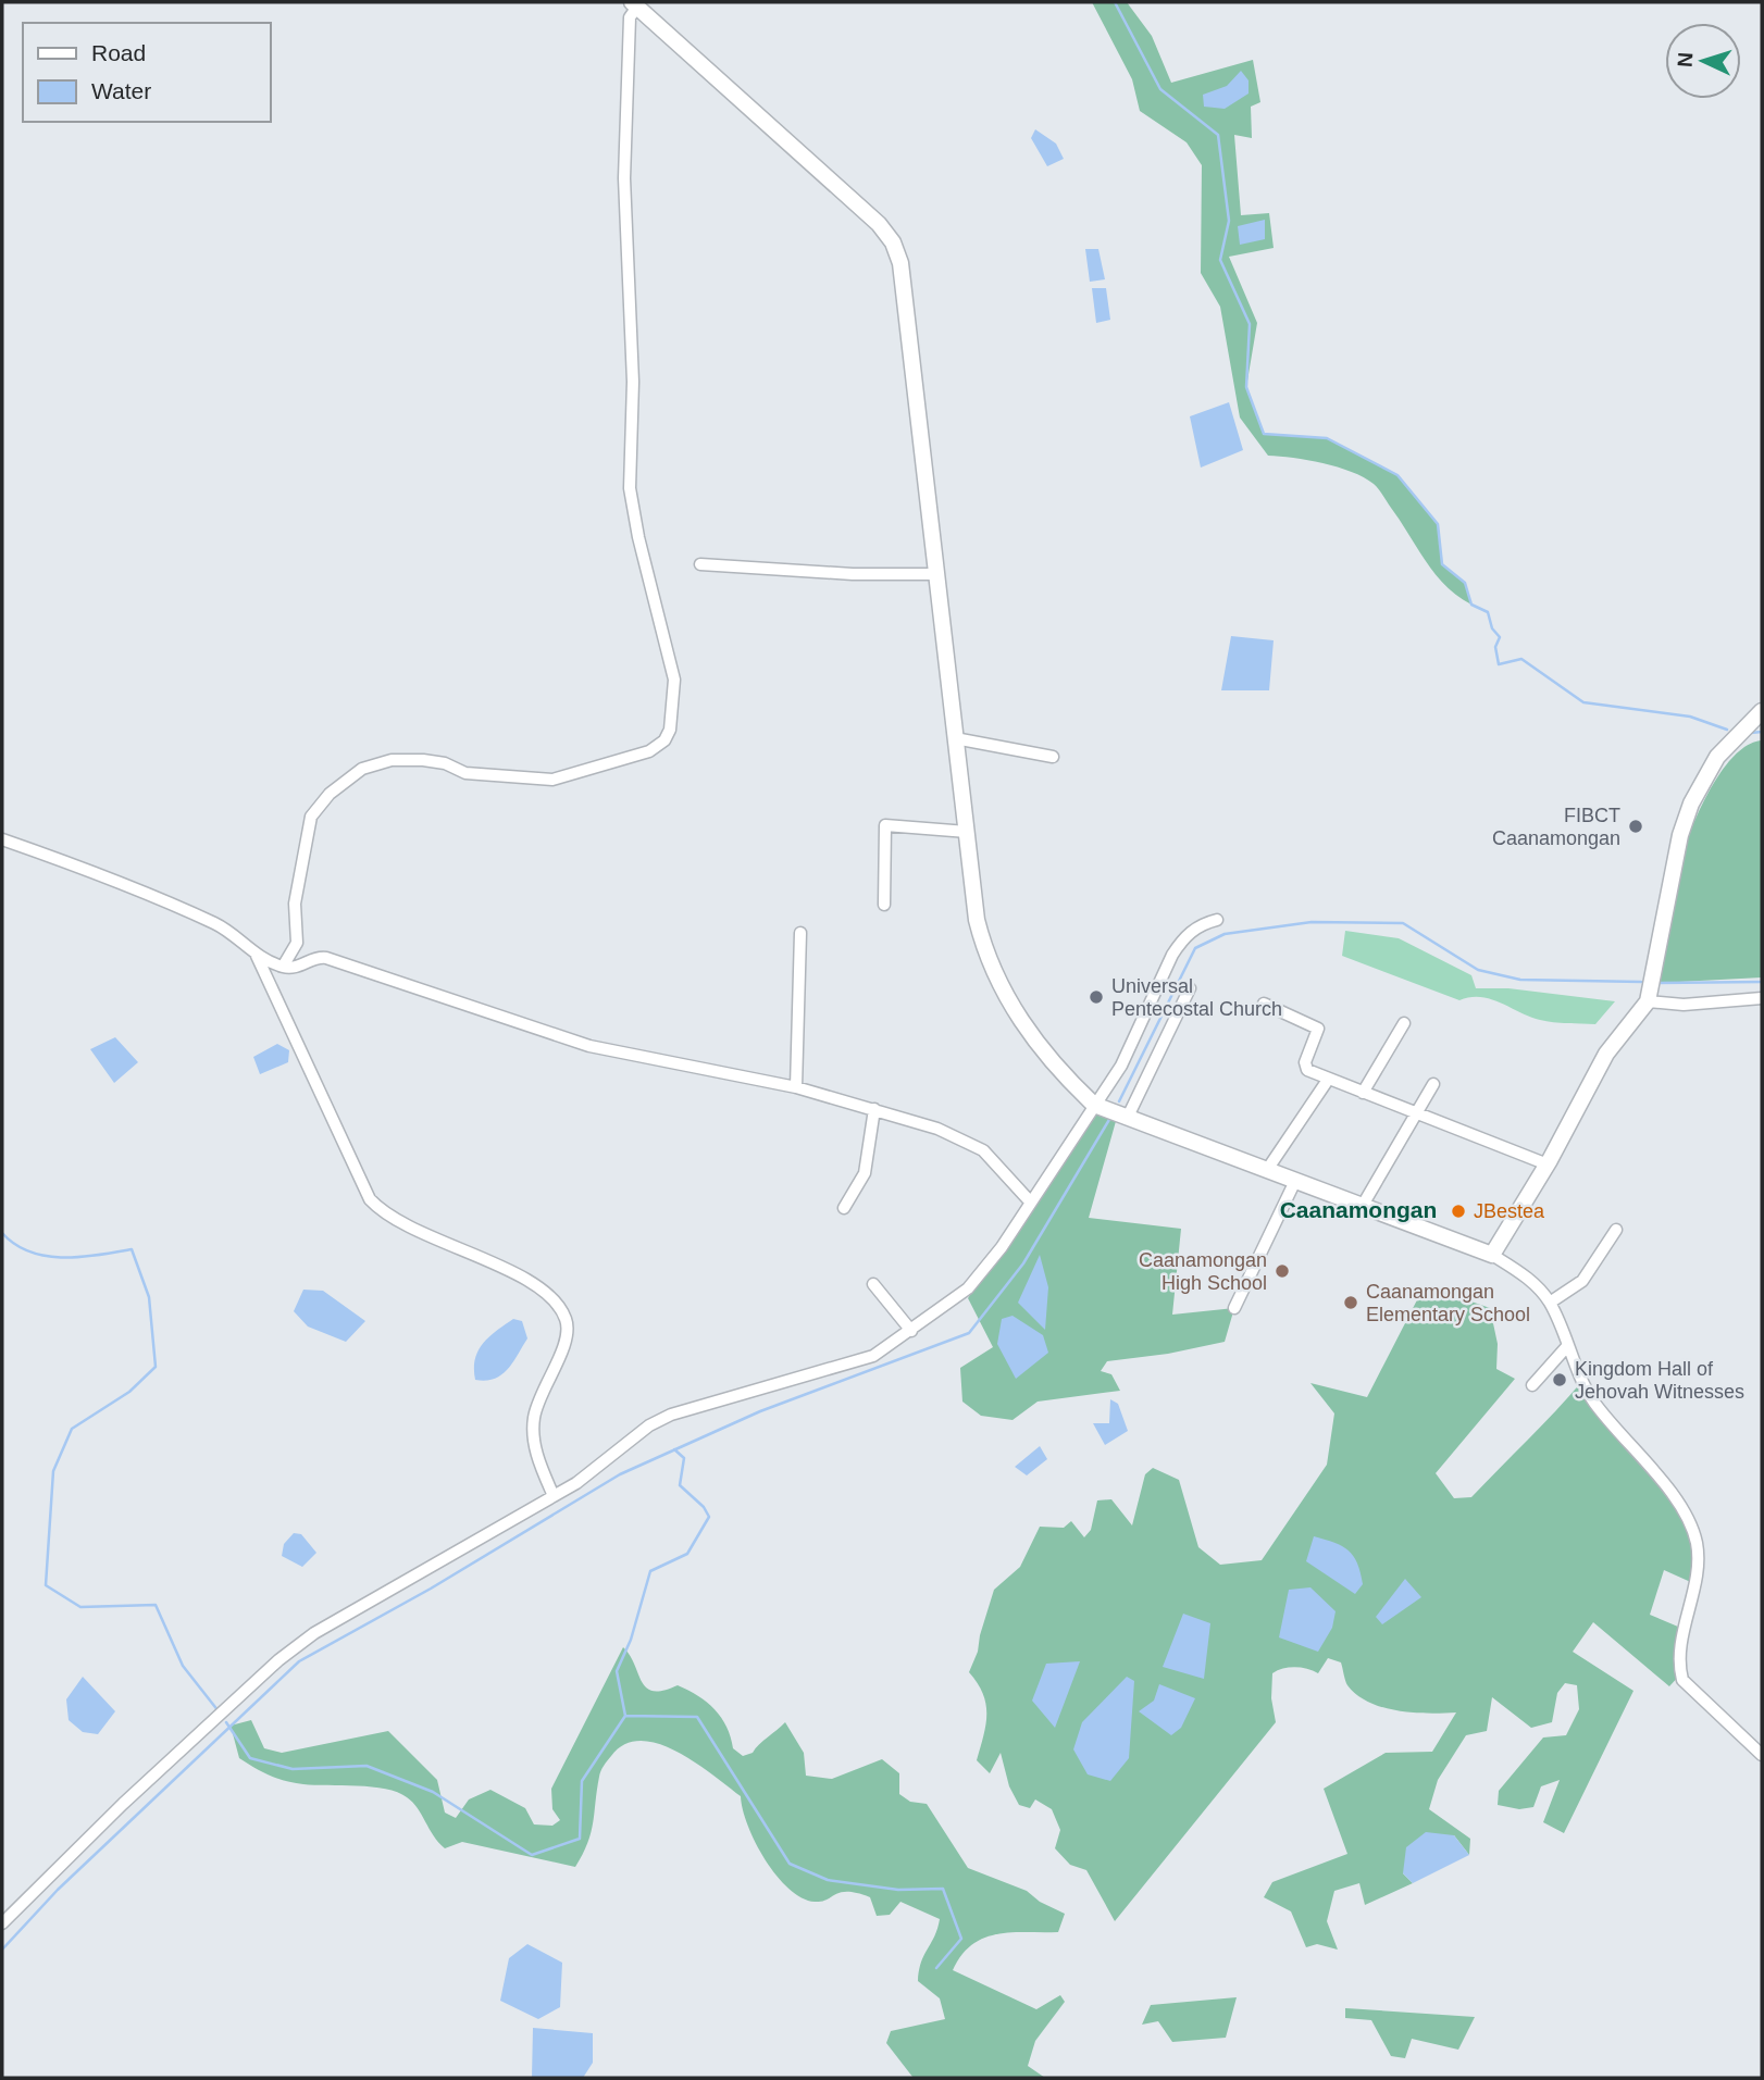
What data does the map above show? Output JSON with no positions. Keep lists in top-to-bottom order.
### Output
{
  "districts": ["Caanamongan"],
  "places": [
    "FIBCT Caanamongan",
    "Universal Pentecostal Church",
    "JBestea",
    "Caanamongan High School",
    "Caanamongan Elementary School",
    "Kingdom Hall of Jehovah Witnesses"
  ],
  "legend": ["Road", "Water"],
  "north": "left"
}
